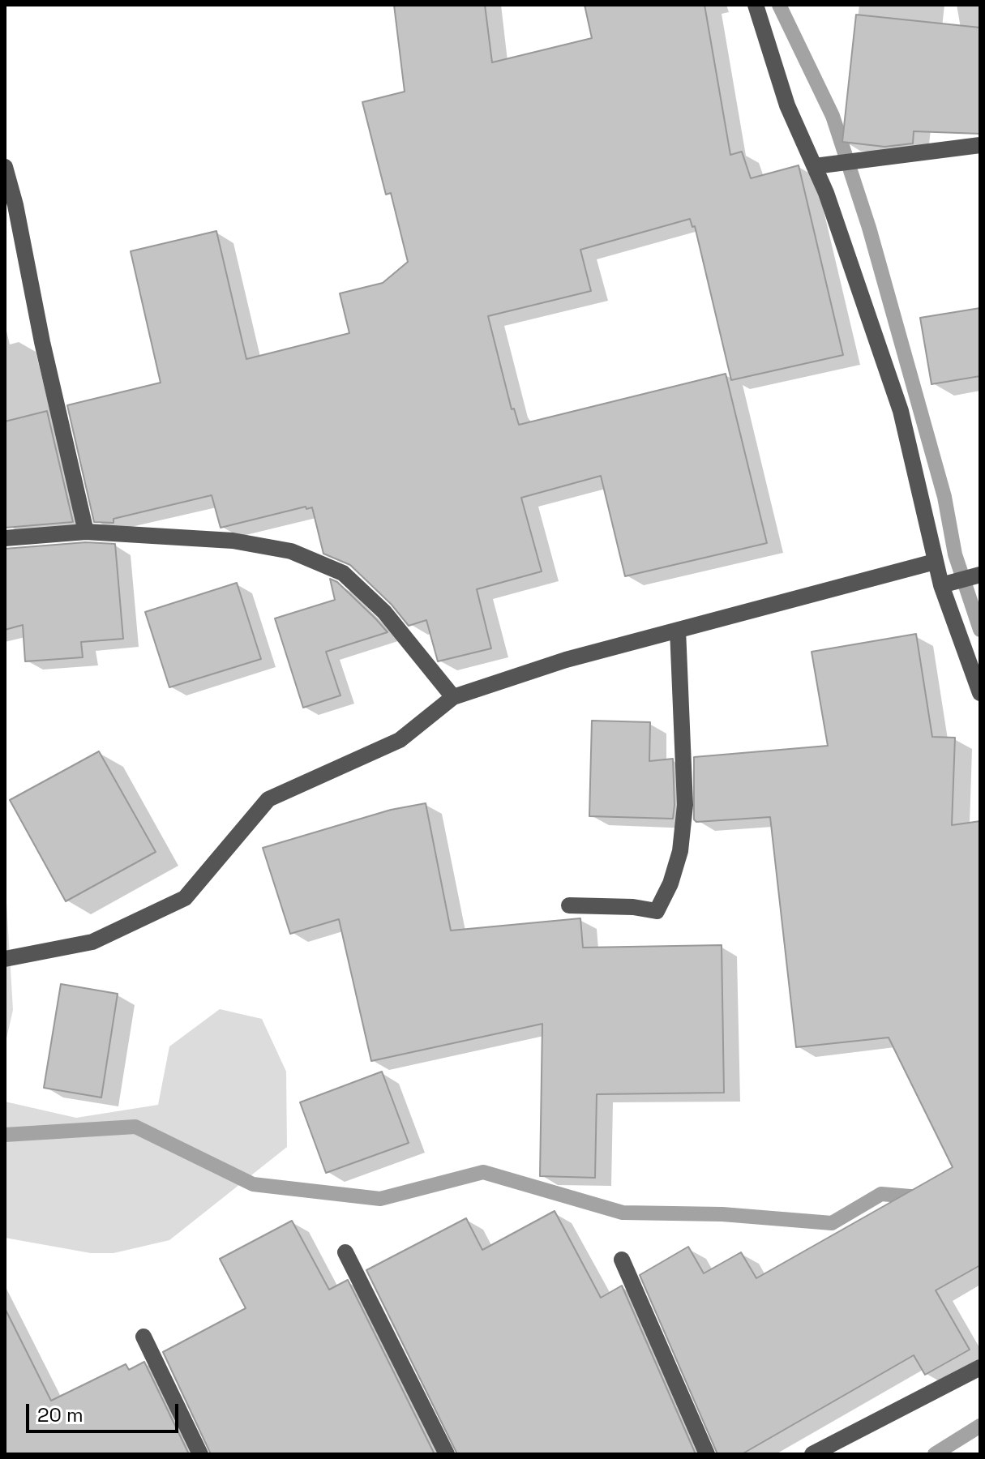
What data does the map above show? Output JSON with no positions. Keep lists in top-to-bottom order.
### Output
{
  "scale_bar": "20 m"
}
